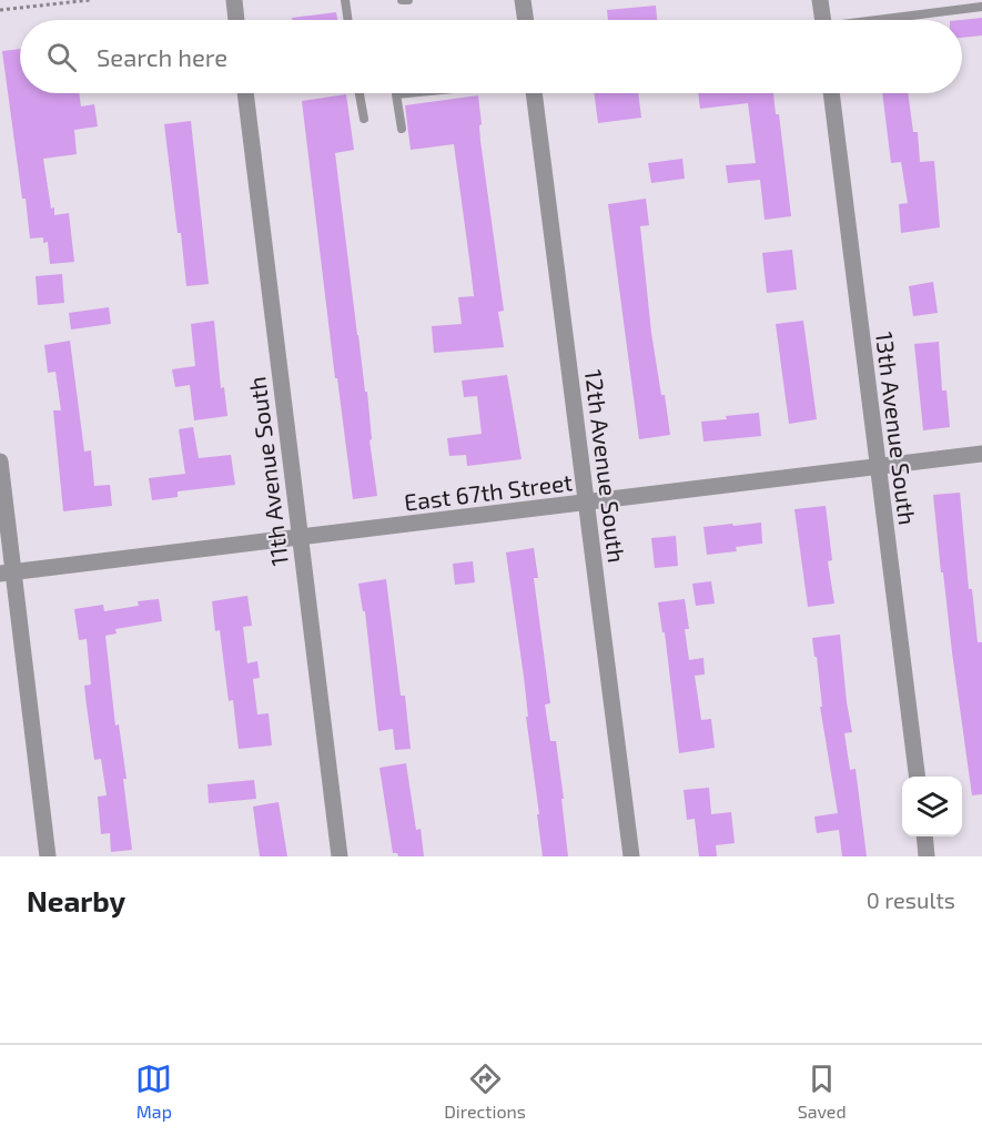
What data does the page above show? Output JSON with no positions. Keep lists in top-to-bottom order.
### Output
{
  "streets": {
    "street": [
      "13th Avenue South",
      "12th Avenue South",
      "11th Avenue South",
      "East 67th Street"
    ]
  },
  "crossings": [
    ["13th Avenue South", "East 67th Street"],
    ["12th Avenue South", "East 67th Street"],
    ["11th Avenue South", "East 67th Street"]
  ],
  "page": {
    "search": "Search here",
    "heading": ["Nearby", "0 results"],
    "nav": ["Map", "Directions", "Saved"]
  }
}
